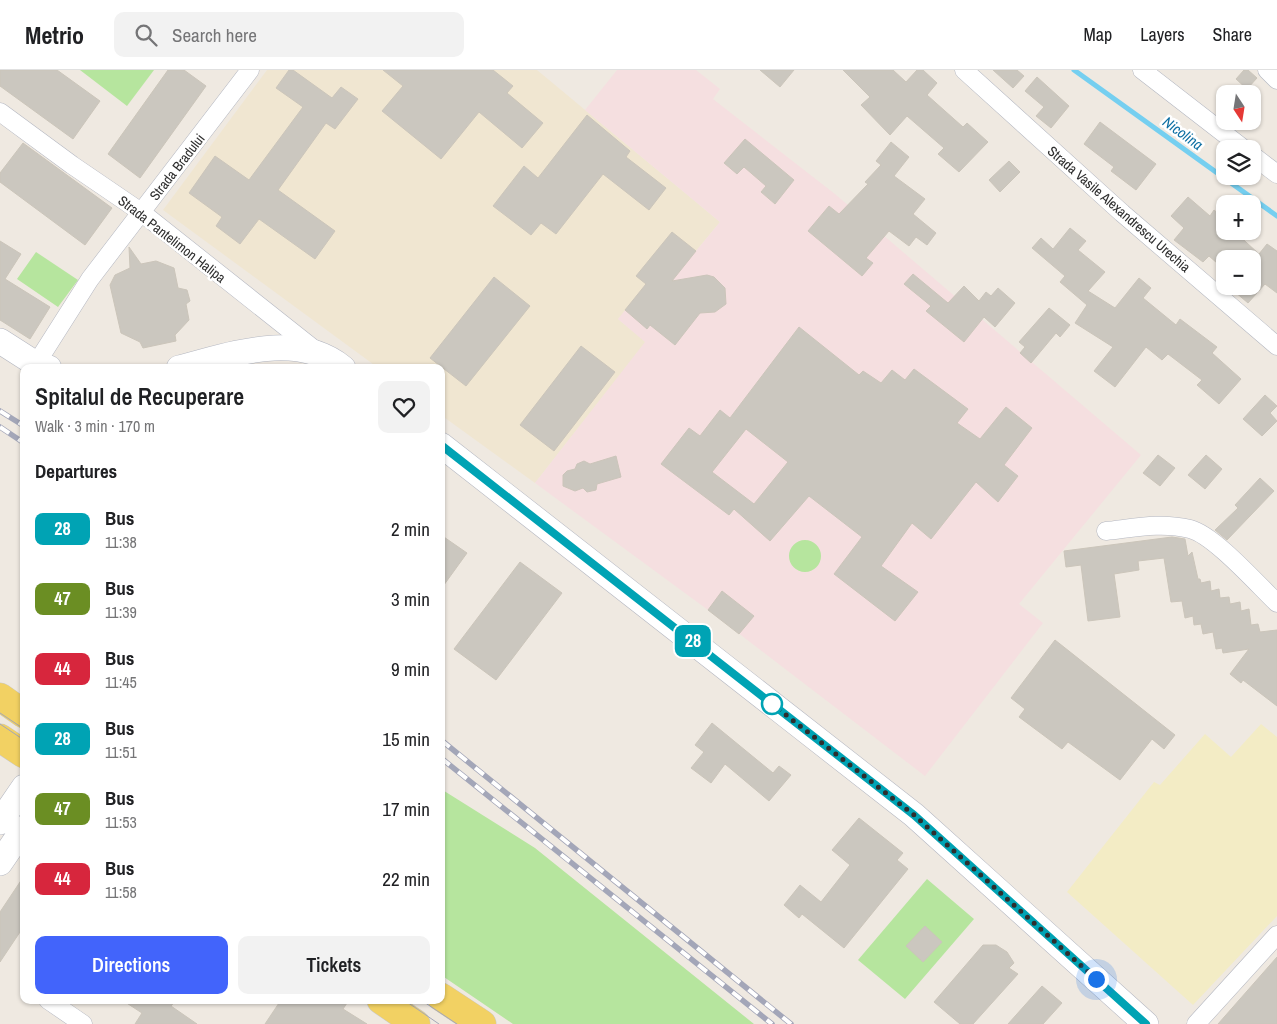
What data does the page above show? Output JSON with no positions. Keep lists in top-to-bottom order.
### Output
{
  "streets": {
    "street": ["Strada Bradului", "Strada Vasile Alexandrescu Urechia", "Strada Pantelimon Halipa"]
  },
  "crossings": [
    ["Strada Bradului", "Strada Pantelimon Halipa"]
  ],
  "water": ["Nicolina"],
  "lines": ["bus line 28"],
  "north": "bottom",
  "page": {
    "header": "Metrio",
    "search": "Search here",
    "nav": ["Map", "Layers", "Share"],
    "on_map": "28",
    "map_buttons": ["+", "−"],
    "heading": [
      ["Spitalul de Recuperare", "Walk · 3 min · 170 m"],
      "Departures"
    ],
    "list": [
      {
        "mark": "28",
        "name": "Bus",
        "note": "11:38",
        "value": "2 min"
      },
      {
        "mark": "47",
        "name": "Bus",
        "note": "11:39",
        "value": "3 min"
      },
      {
        "mark": "44",
        "name": "Bus",
        "note": "11:45",
        "value": "9 min"
      },
      {
        "mark": "28",
        "name": "Bus",
        "note": "11:51",
        "value": "15 min"
      },
      {
        "mark": "47",
        "name": "Bus",
        "note": "11:53",
        "value": "17 min"
      },
      {
        "mark": "44",
        "name": "Bus",
        "note": "11:58",
        "value": "22 min"
      }
    ],
    "buttons": ["Directions", "Tickets"]
  }
}
